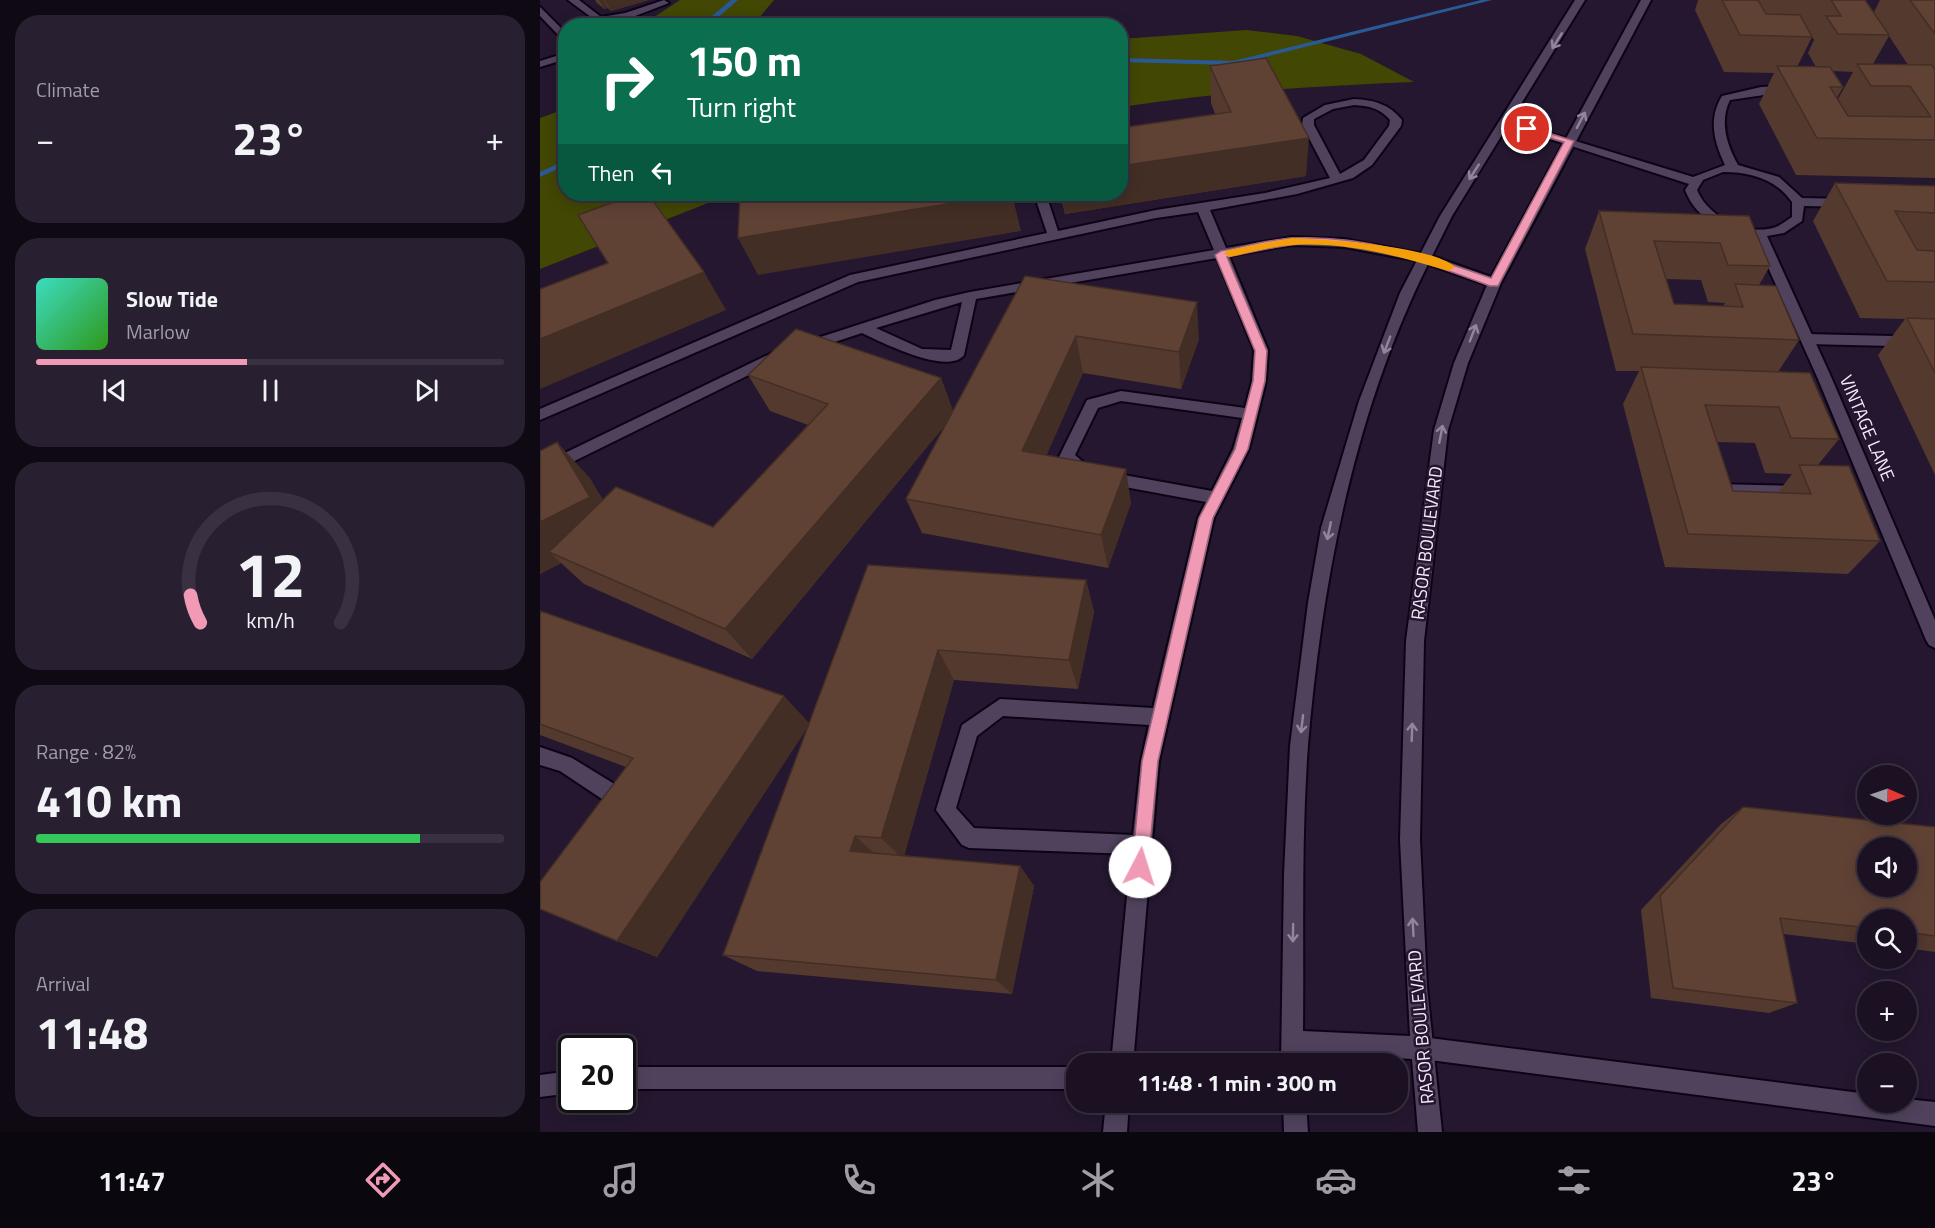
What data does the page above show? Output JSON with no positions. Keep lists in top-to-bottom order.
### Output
{
  "streets": {
    "main road": ["VINTAGE LANE", "RASOR BOULEVARD"]
  },
  "north": "right",
  "page": {
    "tile": [
      "Climate",
      ["Range · 82%", "410 km"],
      ["Arrival", "11:48"]
    ],
    "turn": ["150 m", "Turn right"],
    "heat": ["−", "23°", "+"],
    "then": "Then",
    "song": ["Slow Tide", "Marlow"],
    "map_buttons": ["+", "−"],
    "limit": "20",
    "trip": "11:48 · 1 min · 300 m",
    "tabs": ["11:47", "23°"],
    "gauge": ["12", "km/h"]
  }
}
